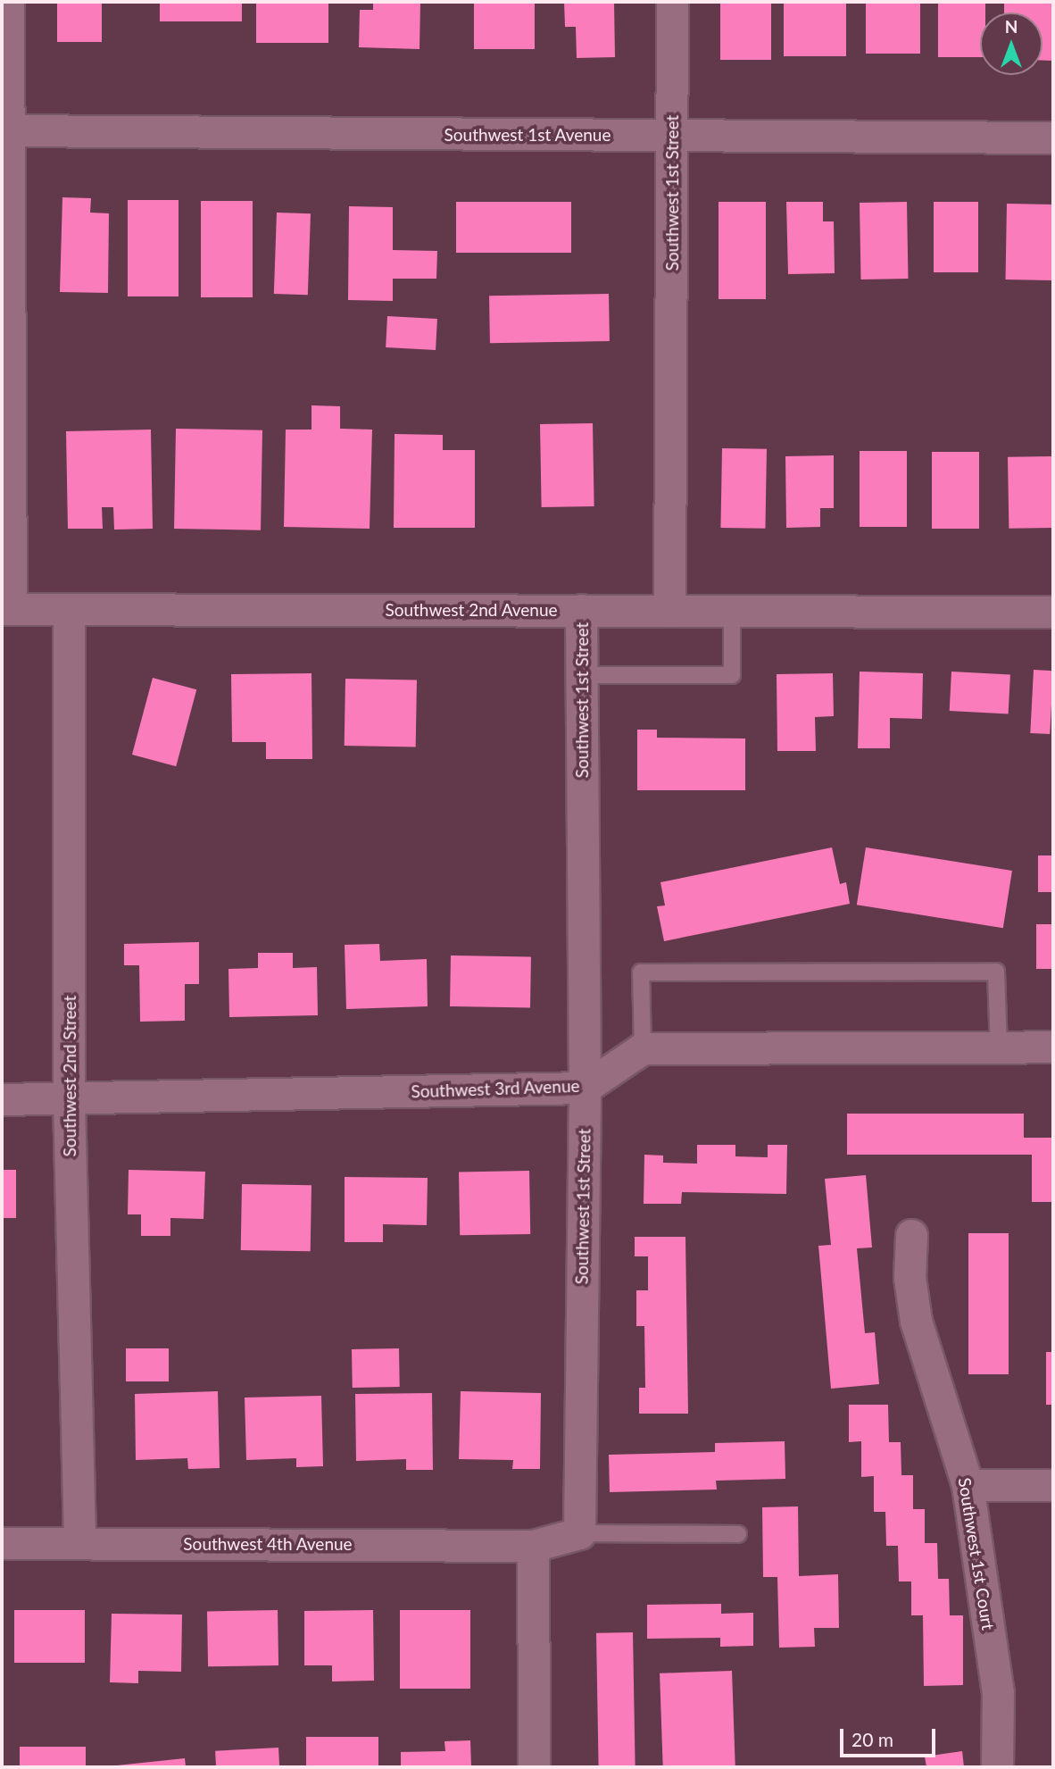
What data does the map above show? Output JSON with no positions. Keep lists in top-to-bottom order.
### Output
{
  "streets": {
    "street": [
      "Southwest 1st Avenue",
      "Southwest 1st Street",
      "Southwest 2nd Avenue",
      "Southwest 2nd Street",
      "Southwest 3rd Avenue",
      "Southwest 4th Avenue",
      "Southwest 1st Court"
    ]
  },
  "crossings": [
    ["Southwest 1st Avenue", "Southwest 1st Street"],
    ["Southwest 1st Street", "Southwest 2nd Avenue"],
    ["Southwest 1st Street", "Southwest 3rd Avenue"],
    ["Southwest 2nd Avenue", "Southwest 2nd Street"],
    ["Southwest 2nd Street", "Southwest 3rd Avenue"],
    ["Southwest 2nd Street", "Southwest 4th Avenue"]
  ],
  "scale_bar": "20 m",
  "north": "top"
}
